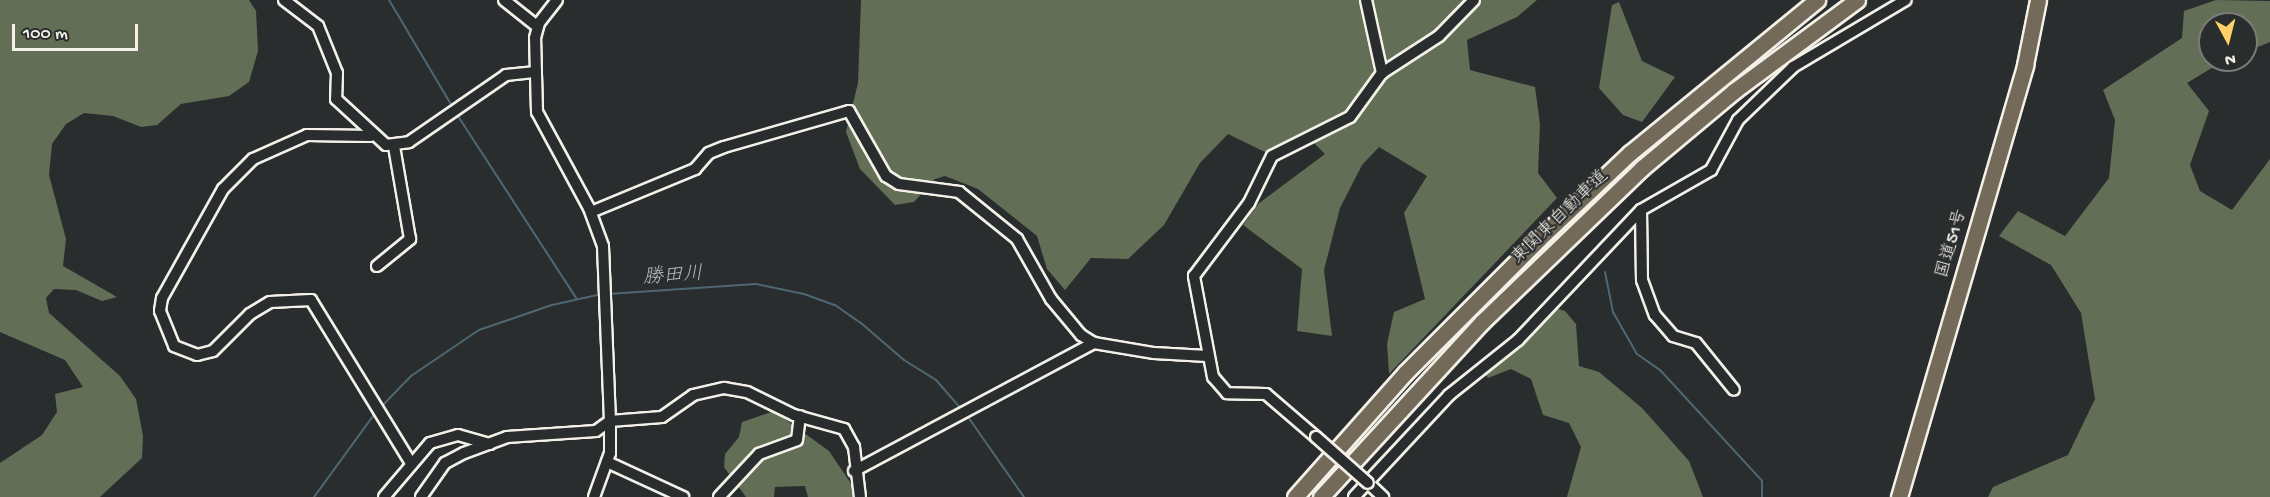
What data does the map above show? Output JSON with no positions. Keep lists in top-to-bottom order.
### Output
{
  "streets": {
    "highway": ["東関東自動車道", "国道51号"]
  },
  "water": ["勝田川"],
  "scale_bar": "100 m",
  "north": "bottom"
}
